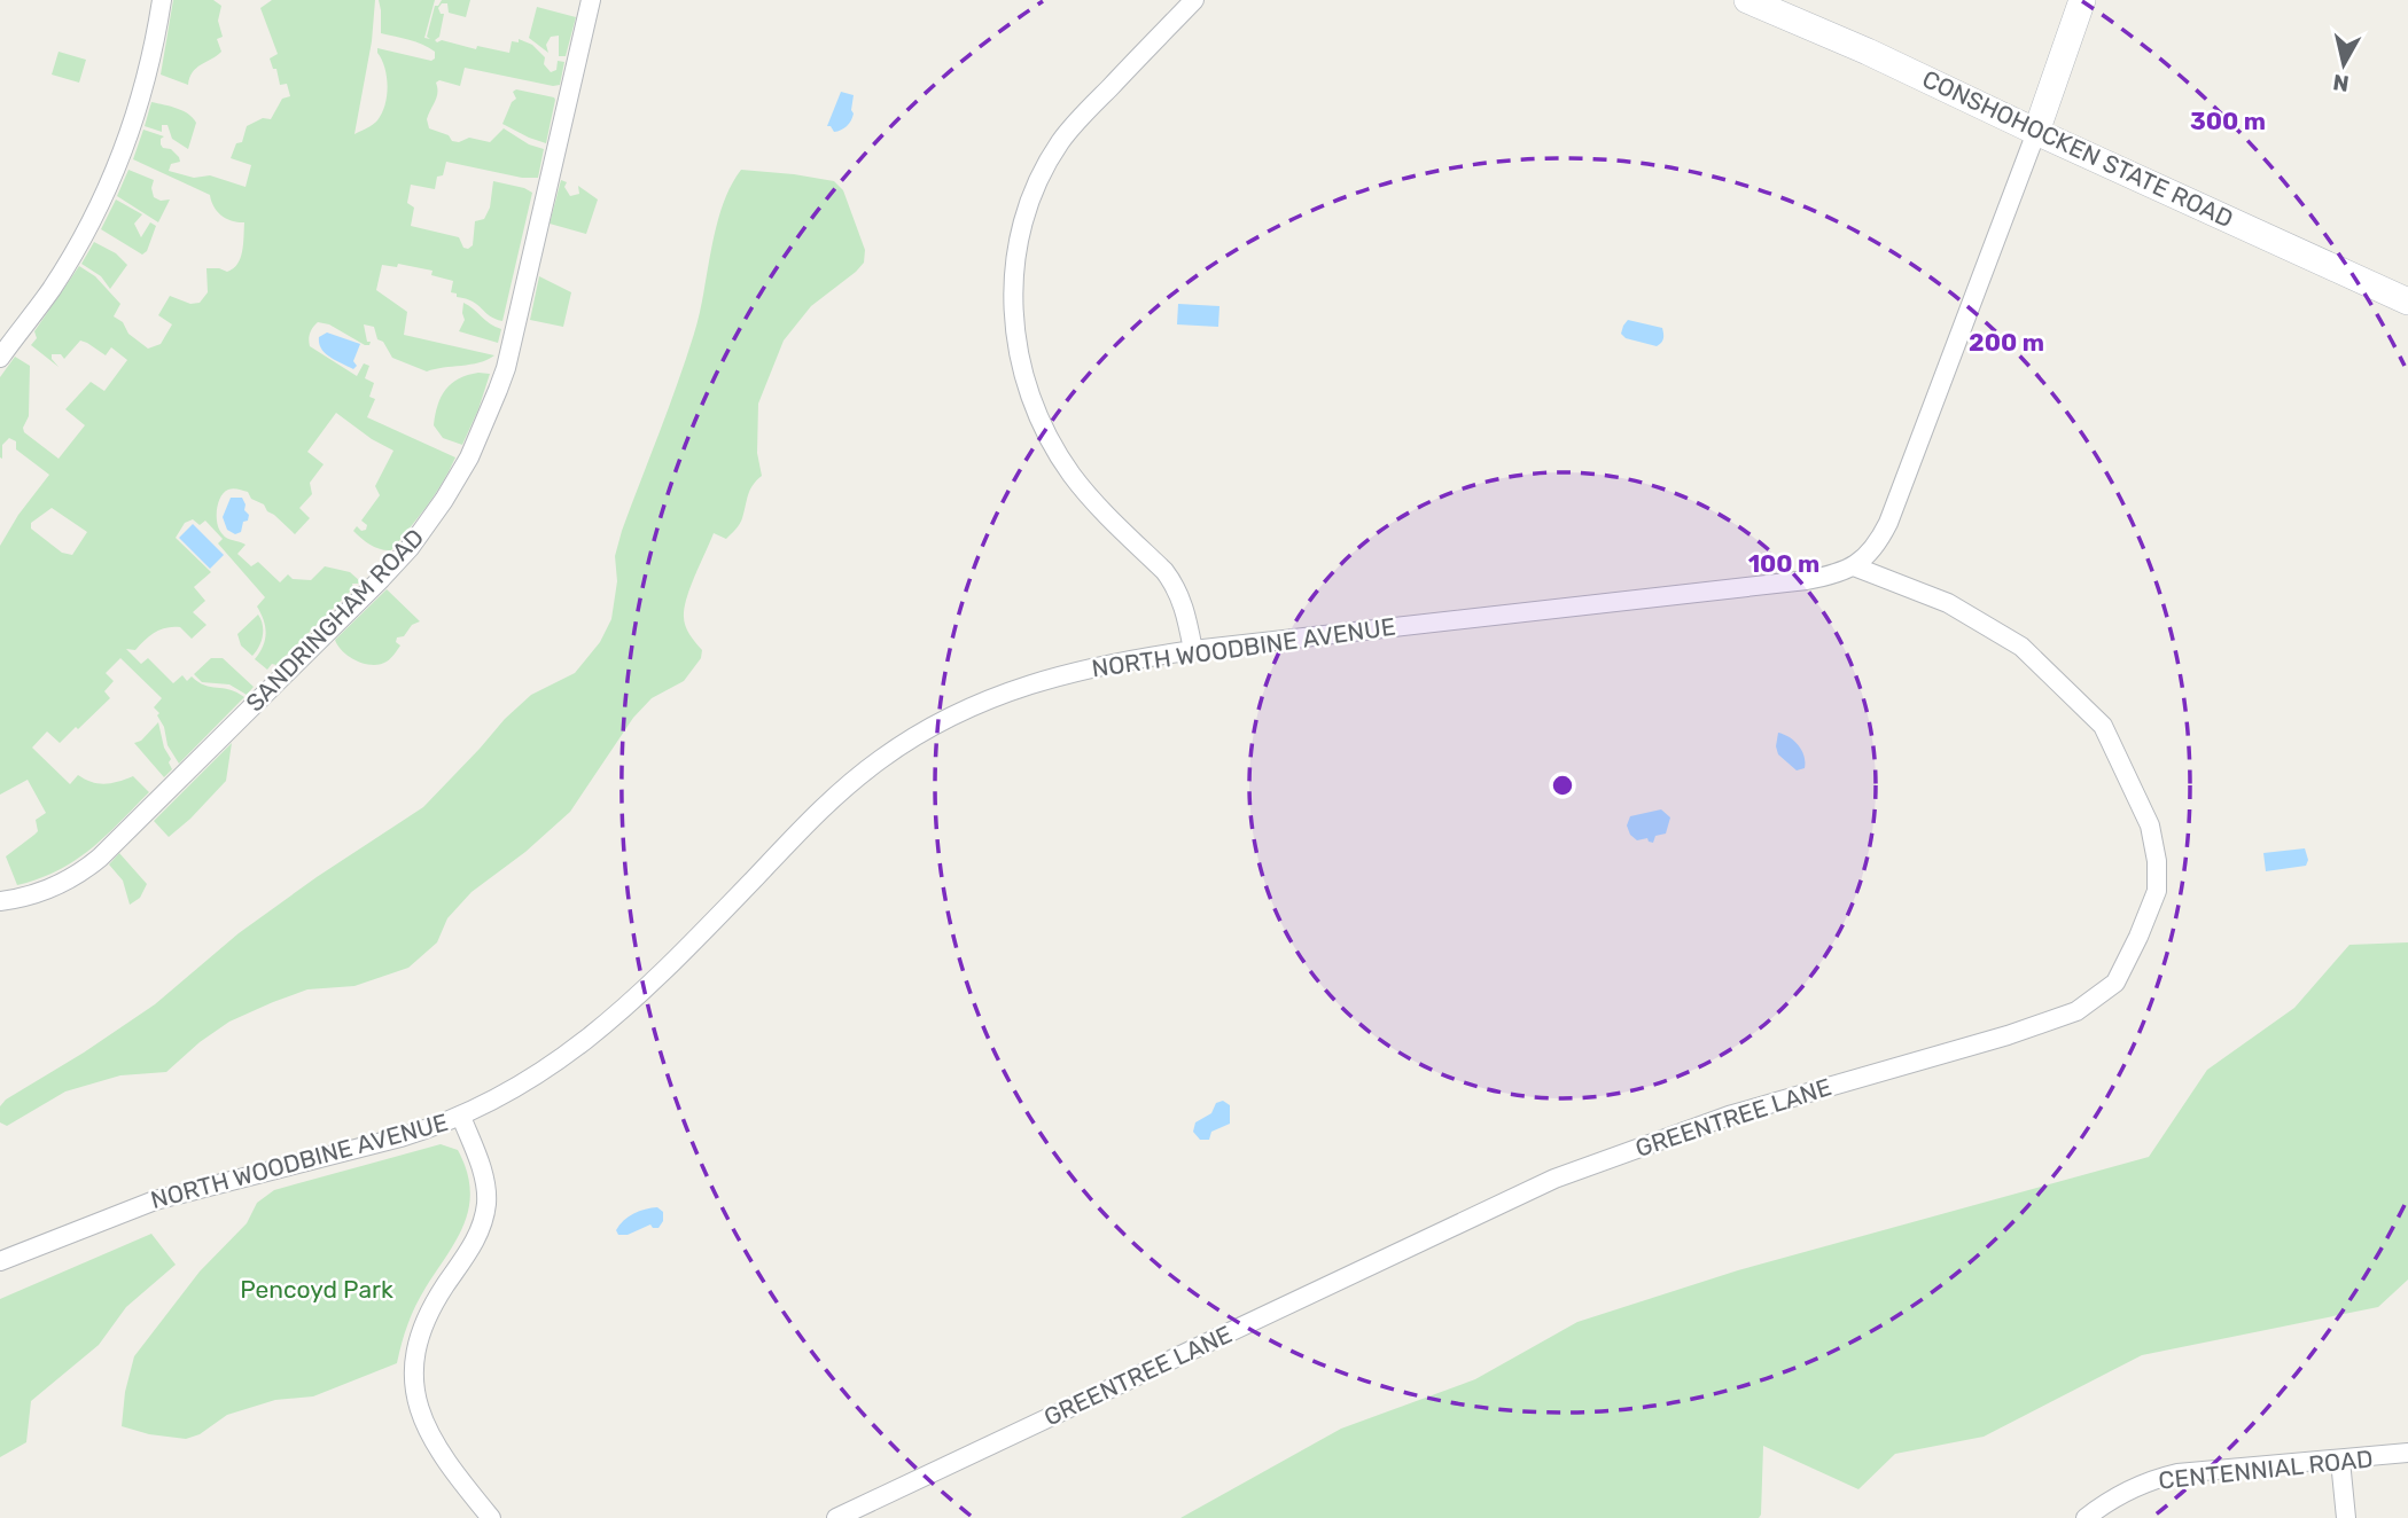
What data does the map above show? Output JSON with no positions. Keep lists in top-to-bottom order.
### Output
{
  "streets": {
    "main road": ["CONSHOHOCKEN STATE ROAD"],
    "street": [
      "SANDRINGHAM ROAD",
      "NORTH WOODBINE AVENUE",
      "GREENTREE LANE",
      "CENTENNIAL ROAD"
    ]
  },
  "crossings": [
    ["NORTH WOODBINE AVENUE", "GREENTREE LANE"]
  ],
  "parks": ["Pencoyd Park"],
  "north": "bottom",
  "rings": ["300 m", "200 m", "100 m"]
}
